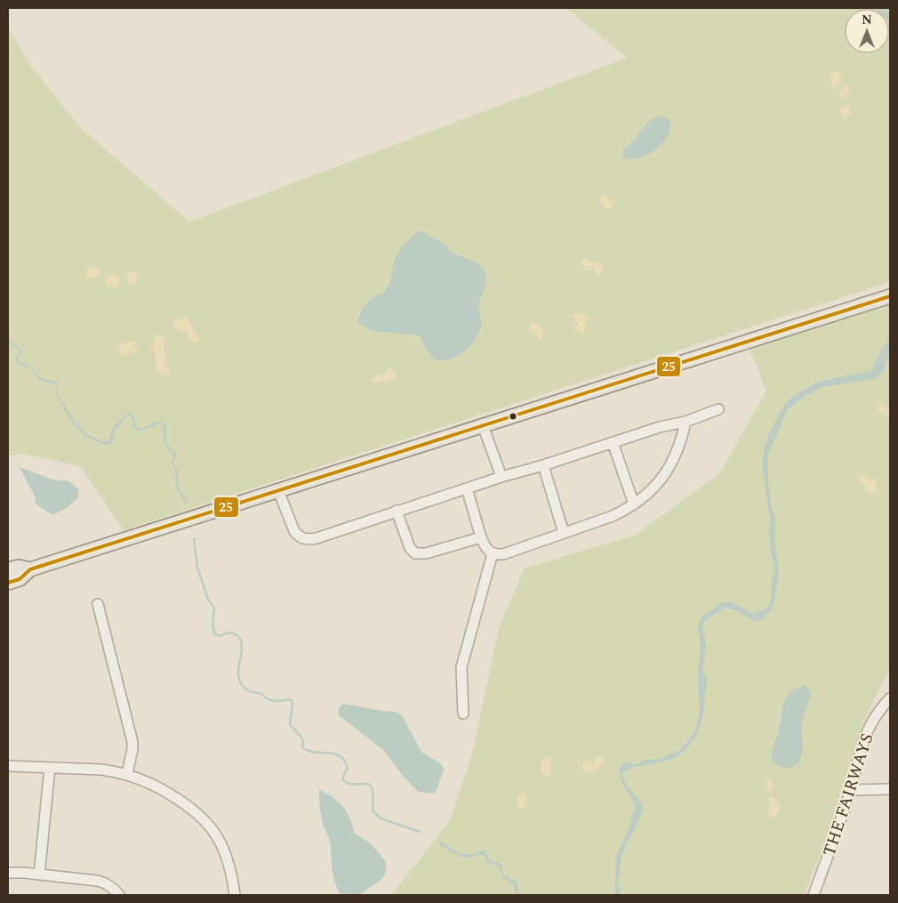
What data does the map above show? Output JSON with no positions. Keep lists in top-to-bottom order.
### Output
{
  "streets": {
    "street": ["THE FAIRWAYS"]
  },
  "lines": ["transit line 25"],
  "north": "top"
}
